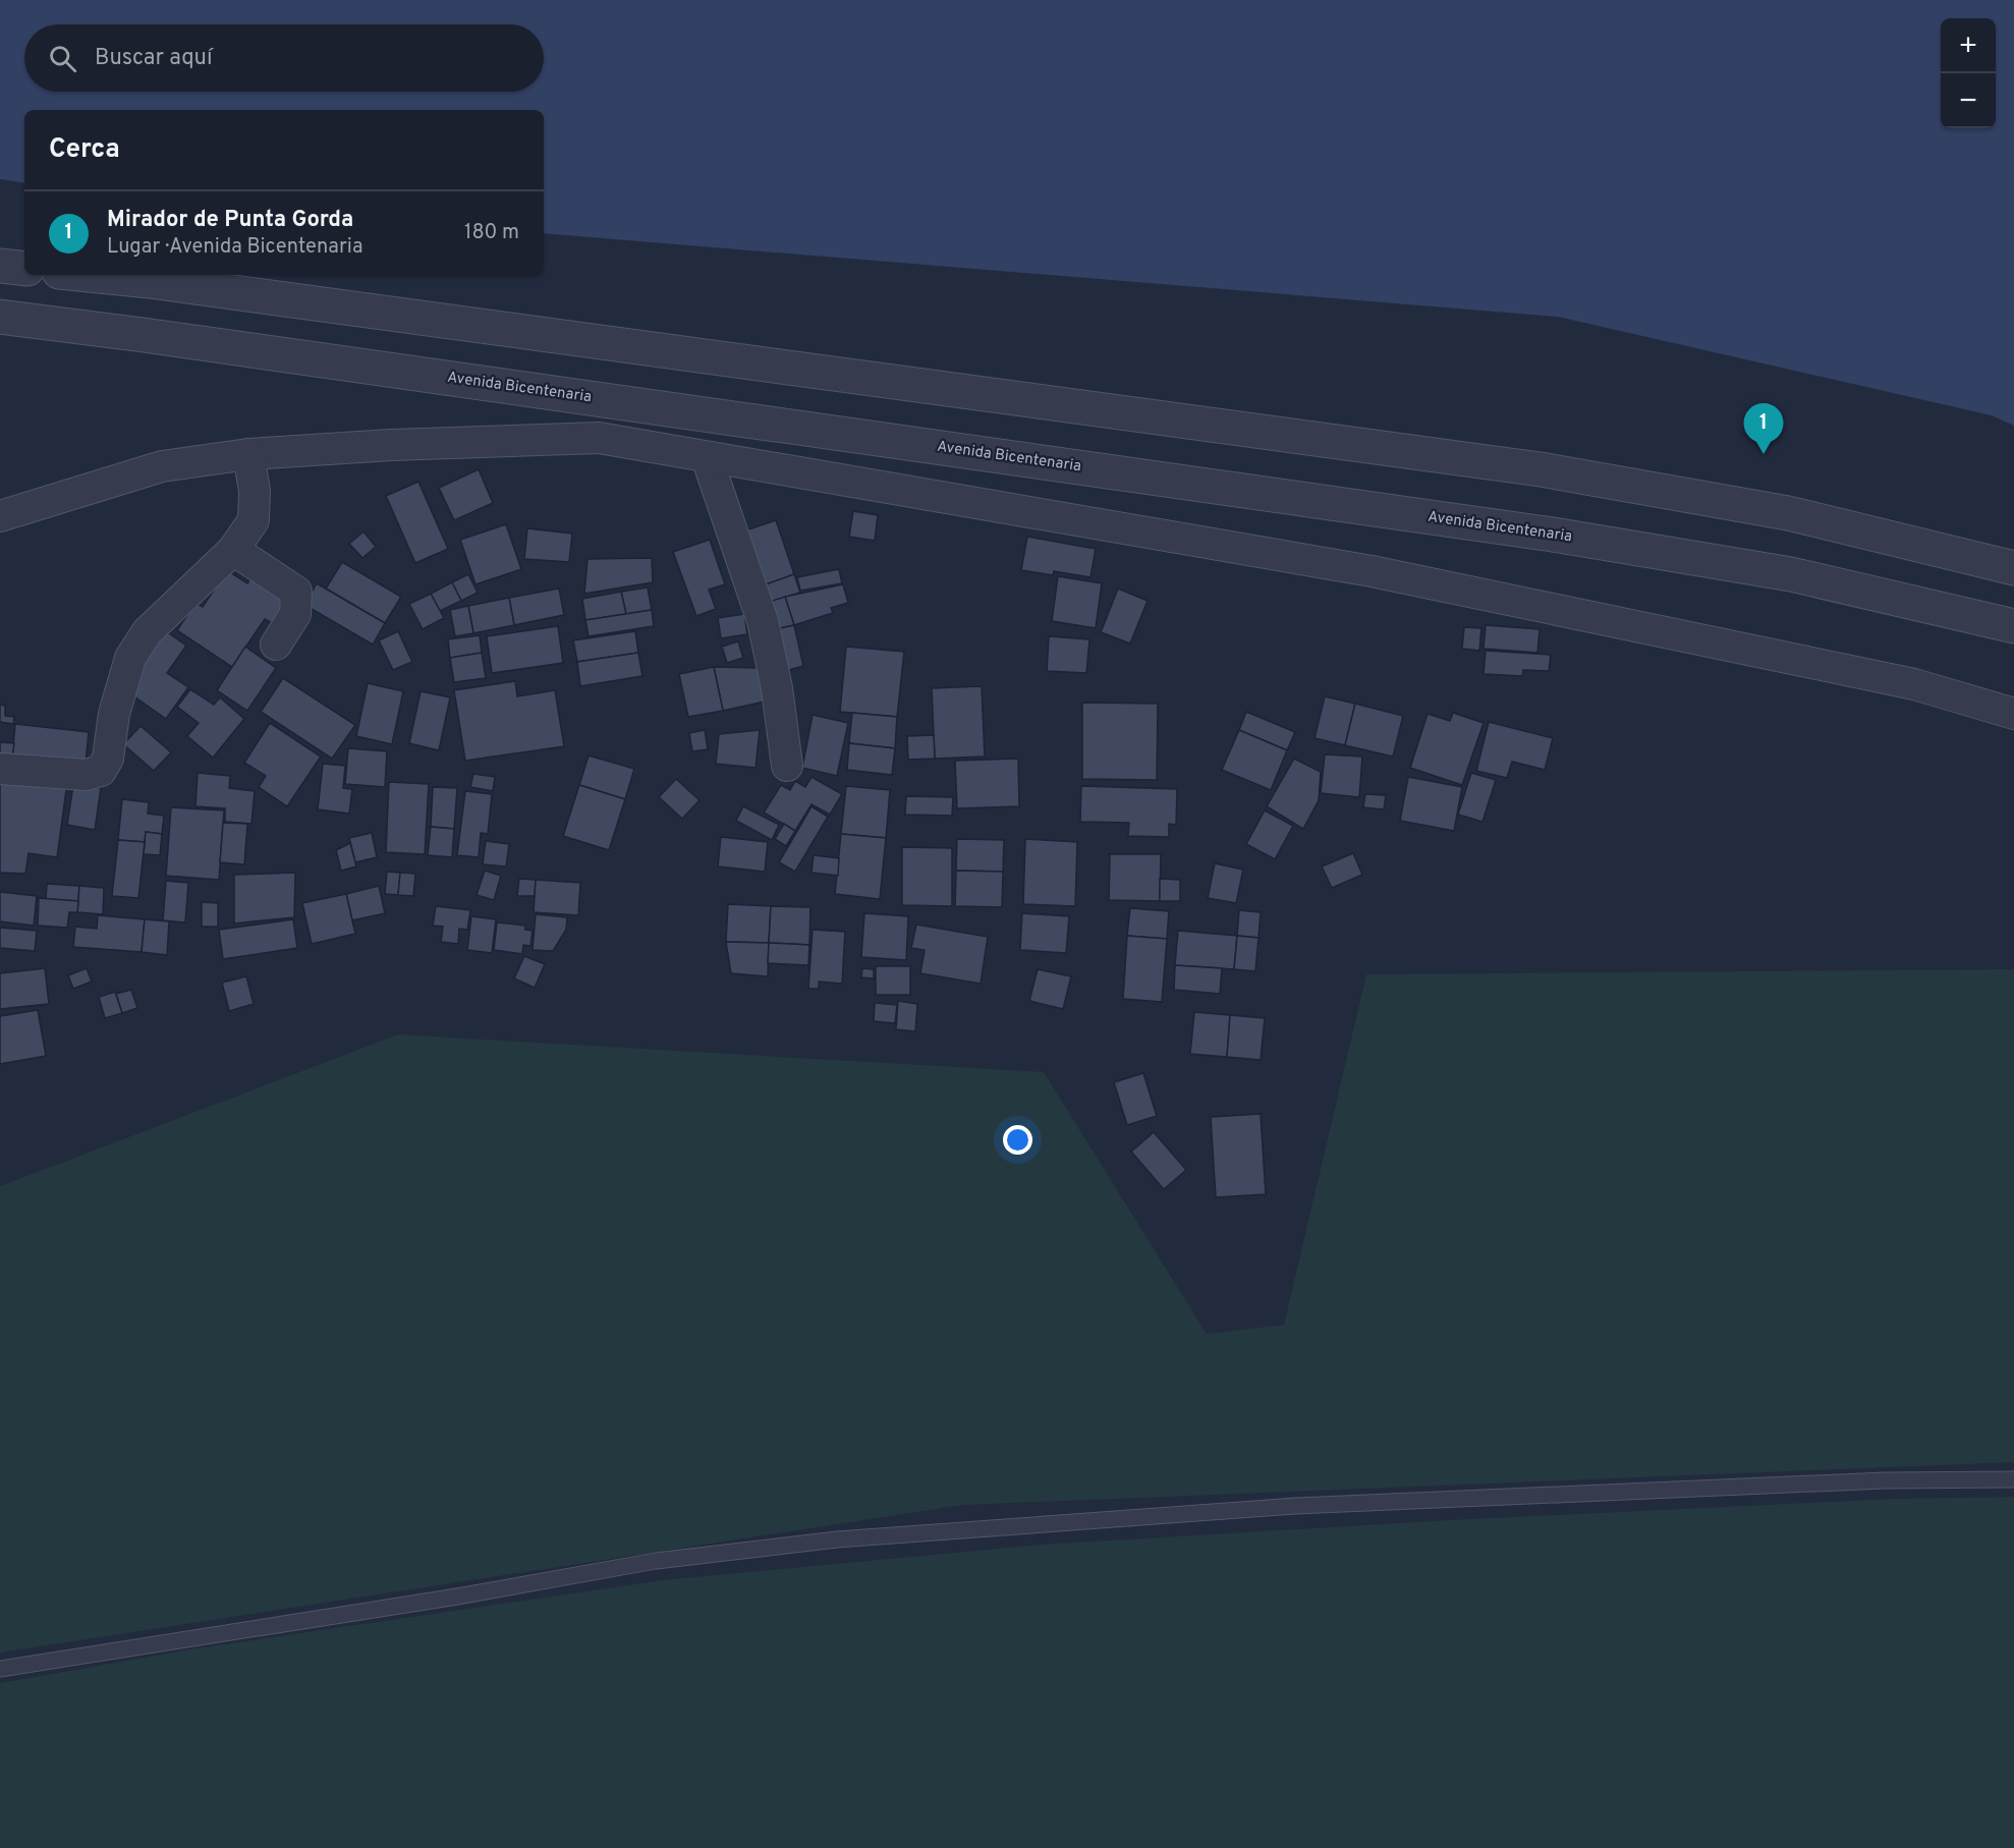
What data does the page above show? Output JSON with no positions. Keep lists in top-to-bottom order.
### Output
{
  "streets": {
    "street": ["Avenida Bicentenaria"]
  },
  "page": {
    "map_buttons": ["+", "−"],
    "search": "Buscar aquí",
    "heading": "Cerca",
    "list": [
      {
        "mark": "1",
        "name": "Mirador de Punta Gorda",
        "note": "Lugar · Avenida Bicentenaria",
        "value": "180 m"
      }
    ],
    "pins": "1"
  }
}
